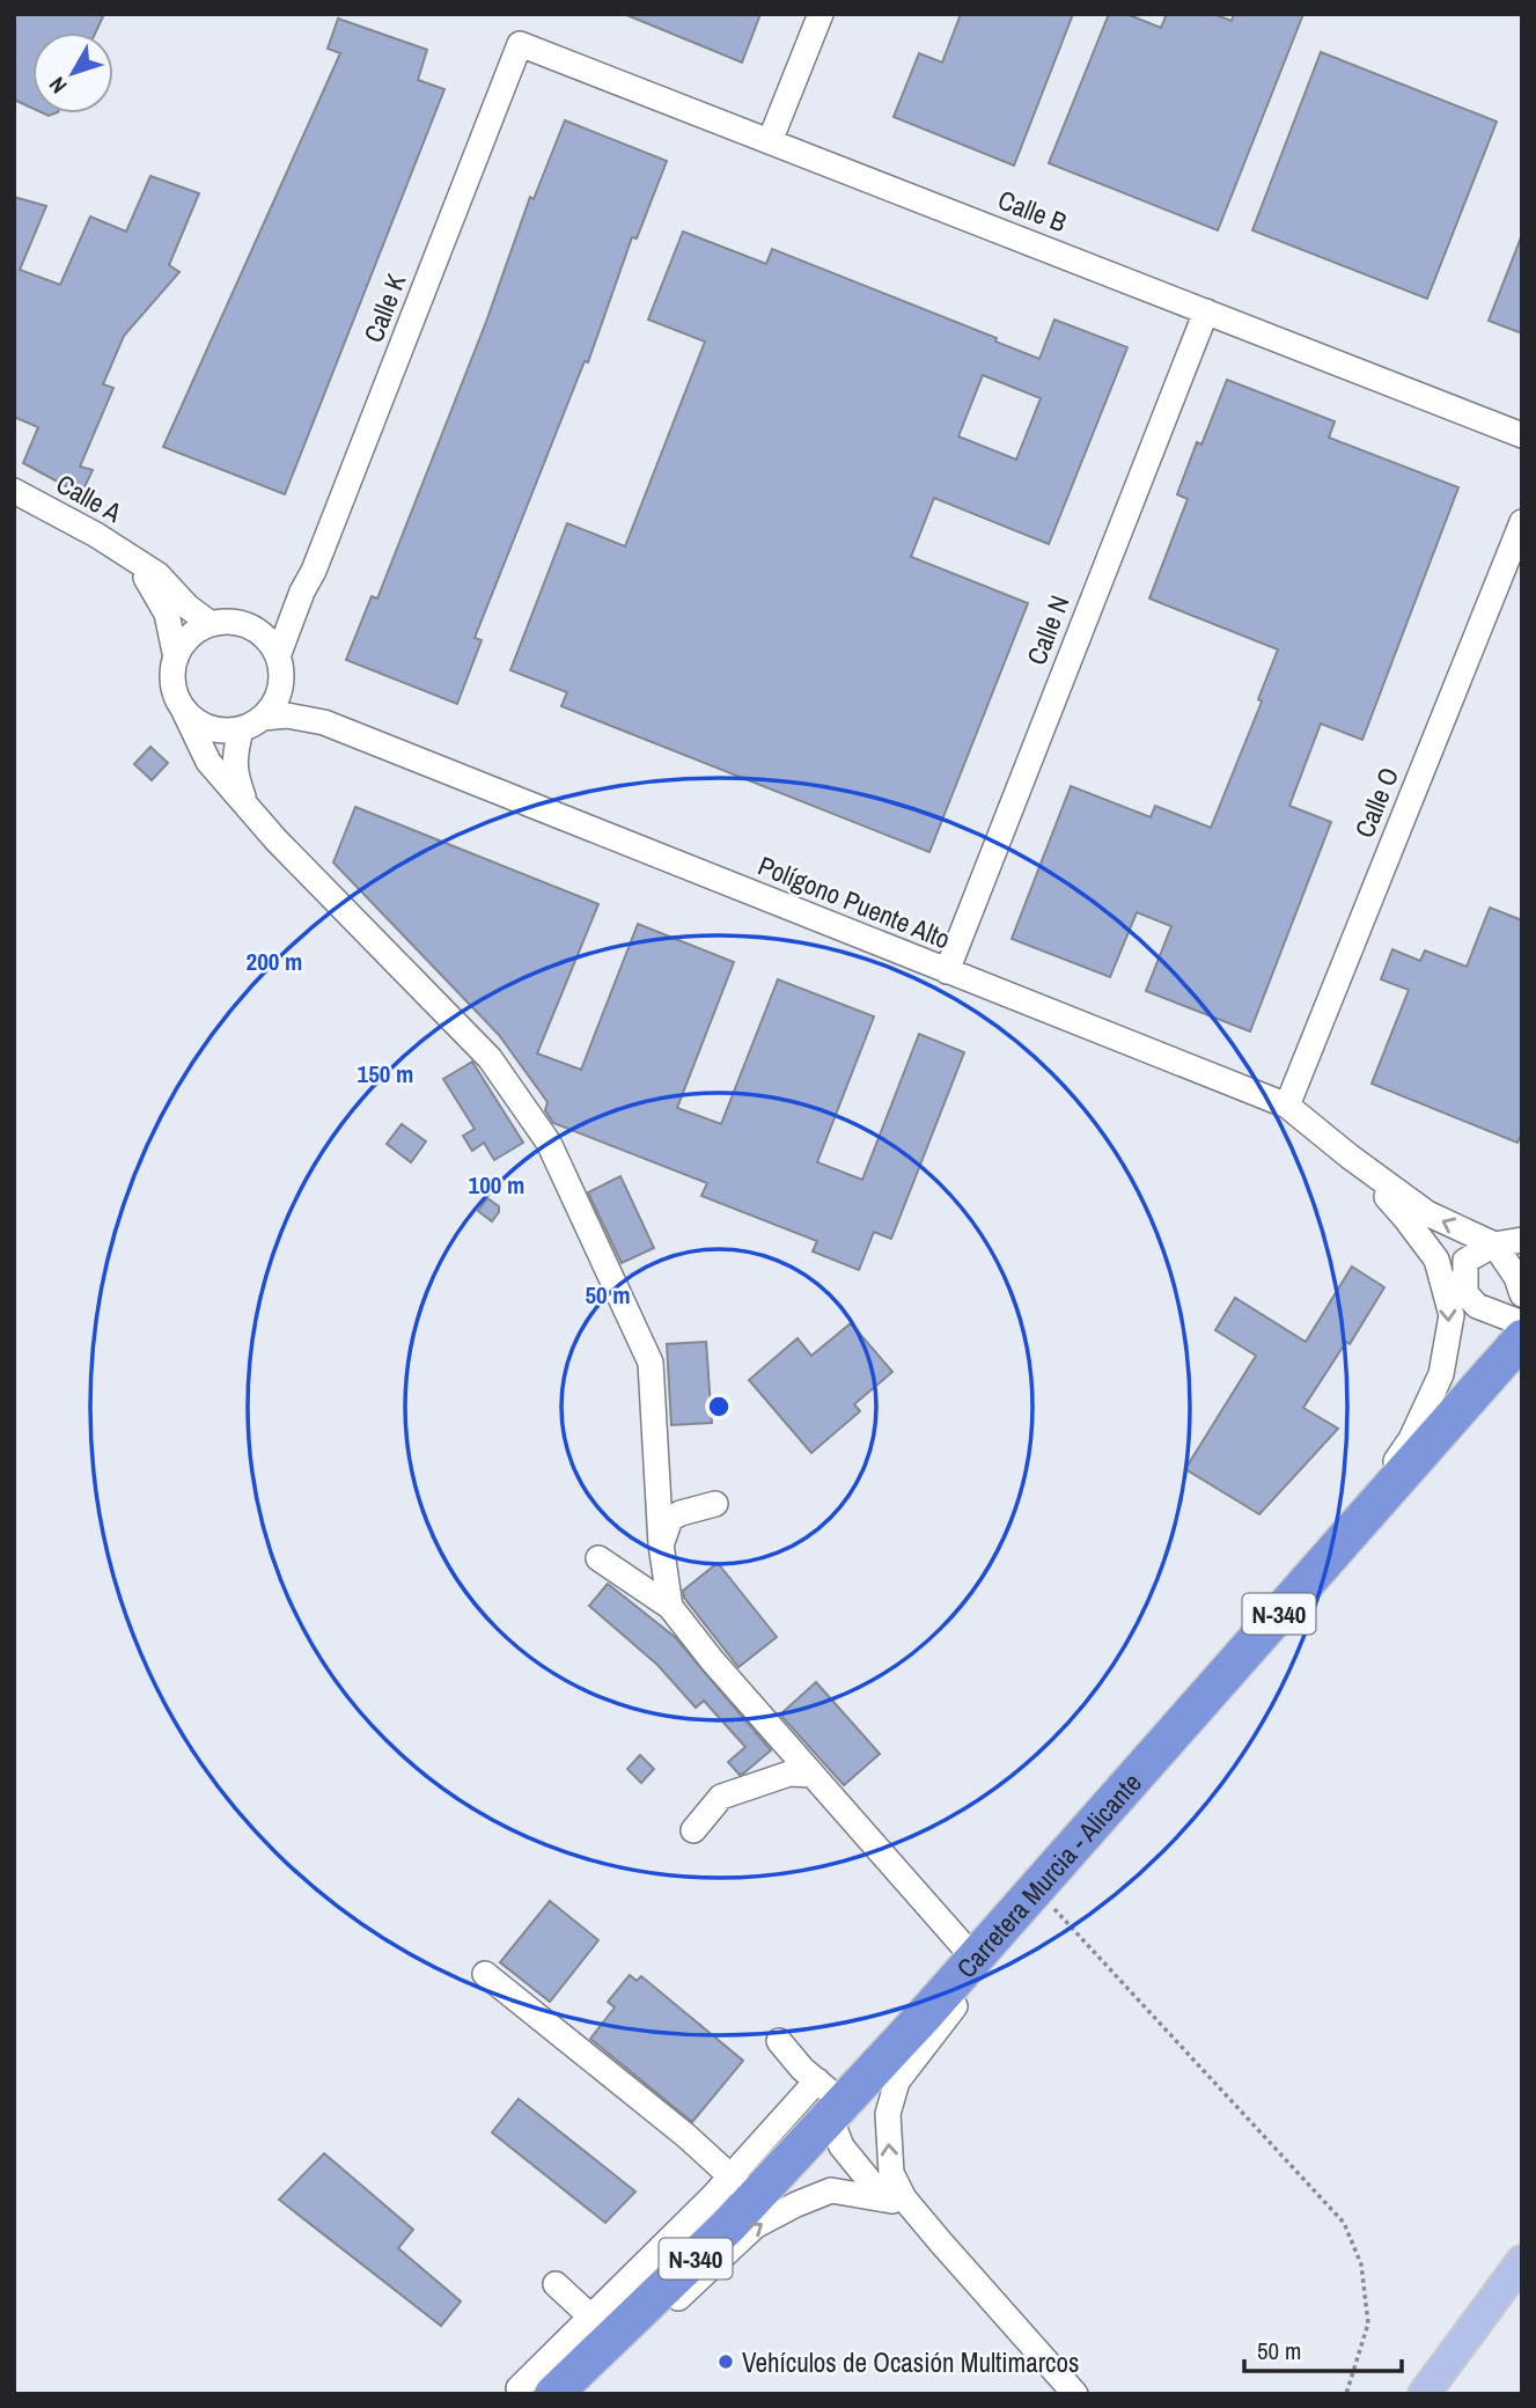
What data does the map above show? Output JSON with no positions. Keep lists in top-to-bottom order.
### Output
{
  "streets": {
    "highway": ["N-340", "Carretera Murcia - Alicante"],
    "street": [
      "Calle B",
      "Calle K",
      "Calle A",
      "Calle N",
      "Calle O",
      "Polígono Puente Alto"
    ]
  },
  "crossings": [
    ["Calle B", "Calle K"],
    ["Calle B", "Calle N"],
    ["Calle K", "Calle A"],
    ["Calle K", "Polígono Puente Alto"],
    ["Calle A", "Polígono Puente Alto"],
    ["Calle N", "Polígono Puente Alto"],
    ["Calle O", "Polígono Puente Alto"]
  ],
  "places": ["Vehículos de Ocasión Multimarcos"],
  "scale_bar": "50 m",
  "north": "bottom left",
  "rings": [
    "200 m",
    "150 m",
    "100 m",
    "50 m"
  ]
}
